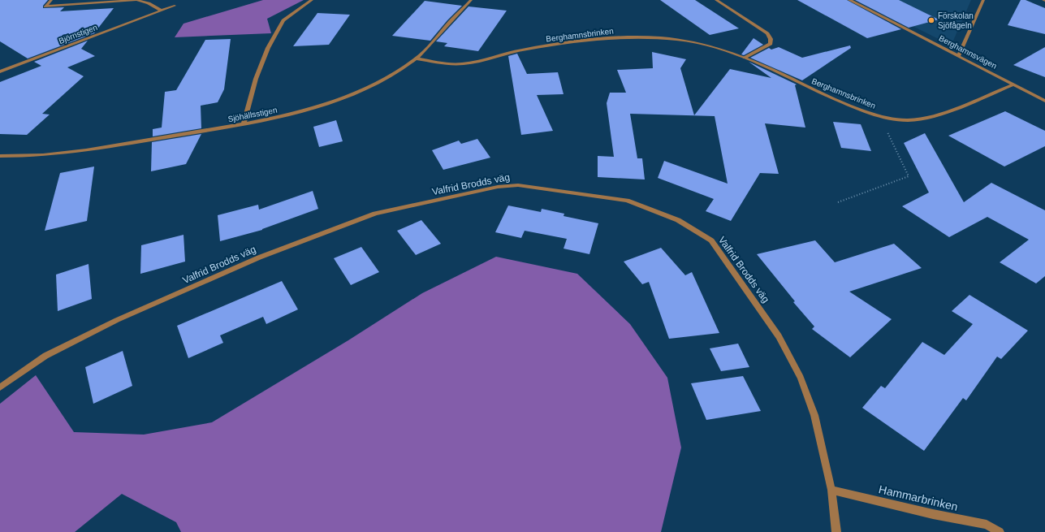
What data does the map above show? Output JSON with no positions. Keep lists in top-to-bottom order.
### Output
{
  "streets": {
    "street": [
      "Björnstigen",
      "Berghamnsbrinken",
      "Berghamnsvägen",
      "Sjöhällsstigen",
      "Valfrid Brodds väg",
      "Hammarbrinken"
    ]
  },
  "crossings": [
    ["Berghamnsbrinken", "Berghamnsvägen"],
    ["Berghamnsbrinken", "Sjöhällsstigen"],
    ["Valfrid Brodds väg", "Hammarbrinken"]
  ],
  "places": ["Förskolan Sjöfågeln"]
}
